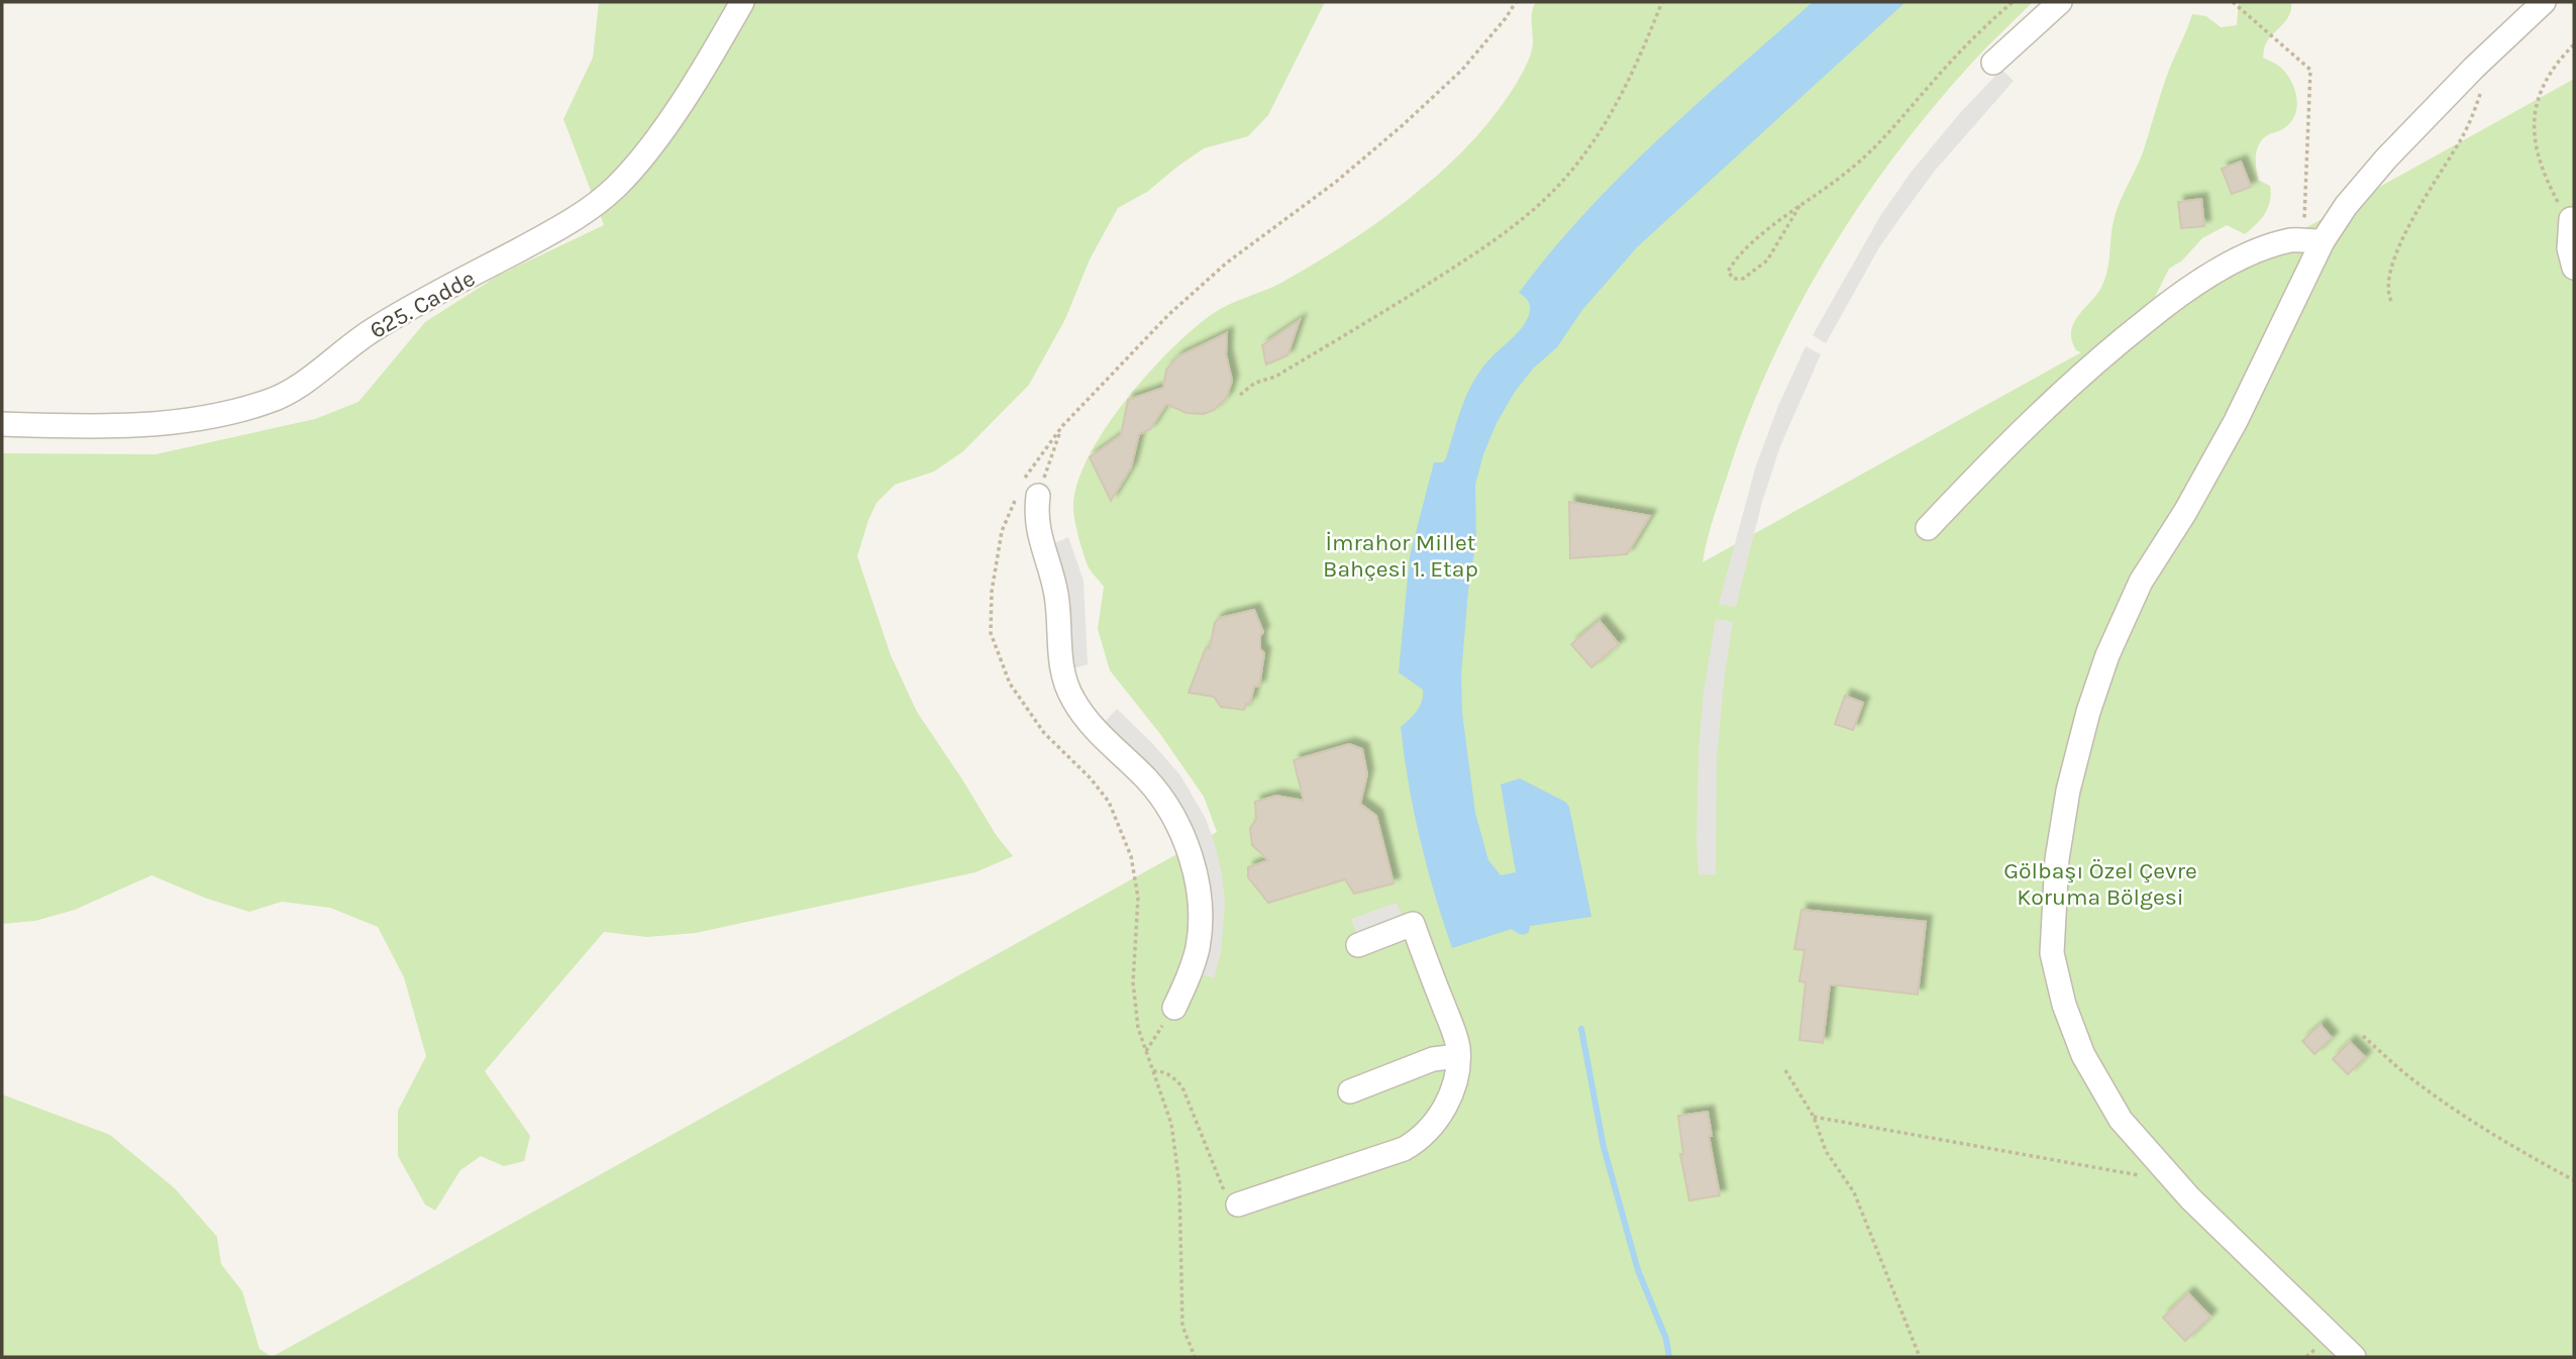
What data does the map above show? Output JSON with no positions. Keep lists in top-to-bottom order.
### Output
{
  "streets": {
    "street": ["625. Cadde"]
  },
  "parks": ["İmrahor Millet Bahçesi 1. Etap", "Gölbaşı Özel Çevre Koruma Bölgesi"]
}
